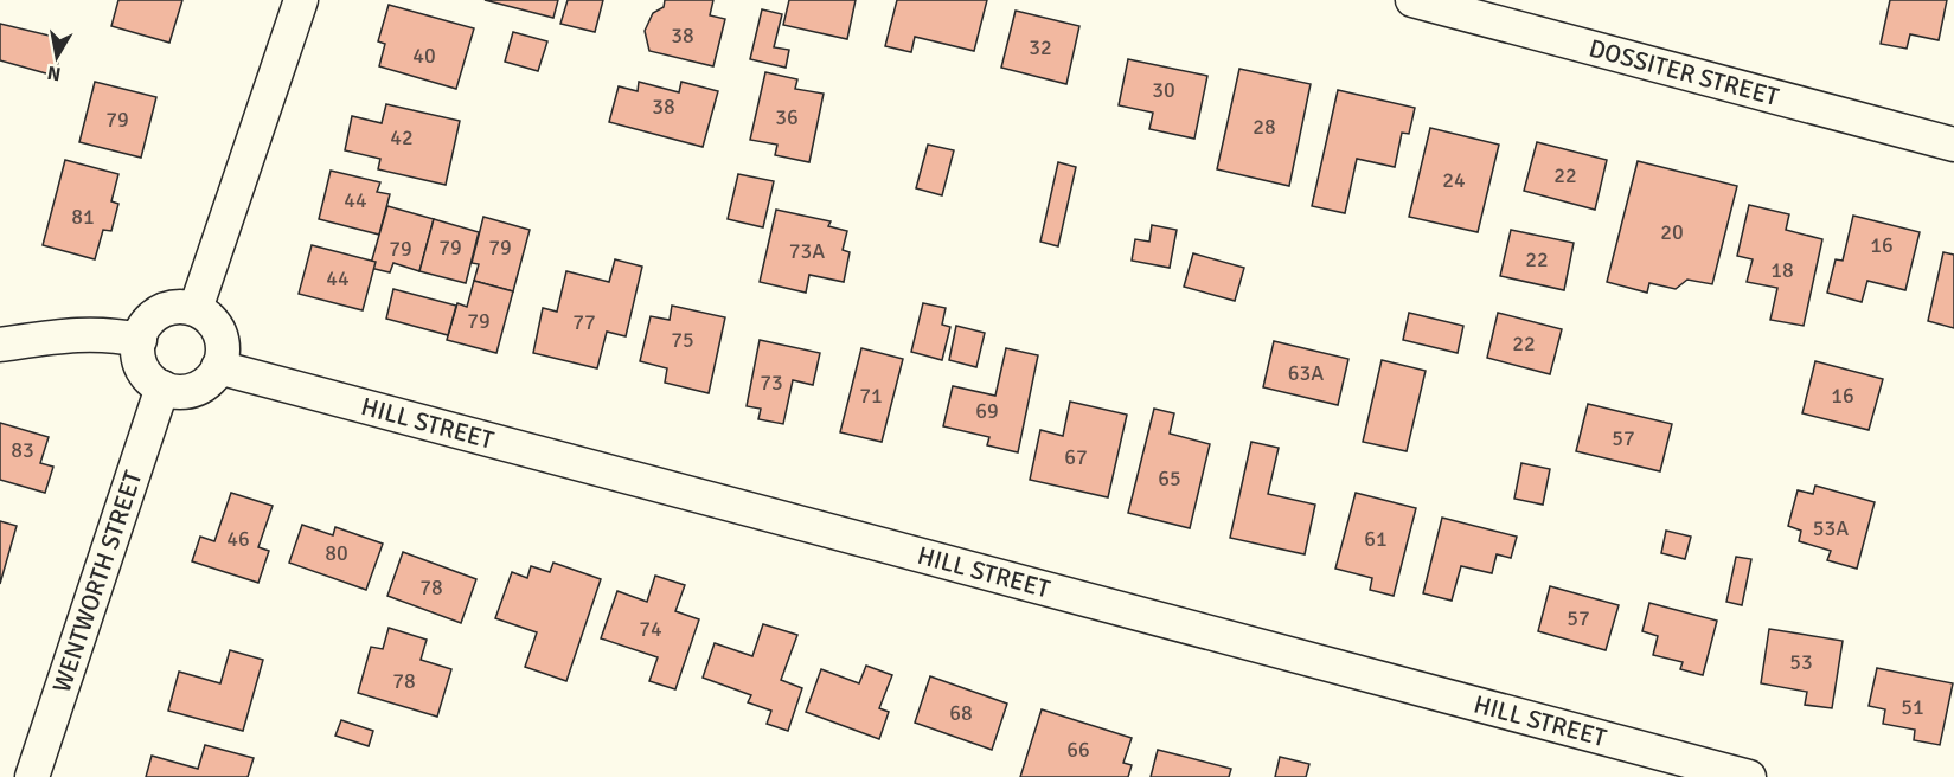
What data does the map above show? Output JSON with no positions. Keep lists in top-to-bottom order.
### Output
{
  "streets": {
    "street": ["DOSSITER STREET", "HILL STREET", "WENTWORTH STREET"]
  },
  "crossings": [
    ["HILL STREET", "WENTWORTH STREET"]
  ],
  "house_numbers": [
    "38",
    "32",
    "40",
    "30",
    "38",
    "36",
    "79",
    "28",
    "42",
    "22",
    "24",
    "44",
    "81",
    "20",
    "16",
    "79",
    "79",
    "79",
    "73A",
    "22",
    "18",
    "44",
    "79",
    "77",
    "75",
    "22",
    "63A",
    "73",
    "71",
    "16",
    "69",
    "57",
    "83",
    "67",
    "65",
    "53A",
    "46",
    "61",
    "80",
    "78",
    "57",
    "74",
    "53",
    "78",
    "51",
    "68",
    "66"
  ],
  "north": "bottom"
}
